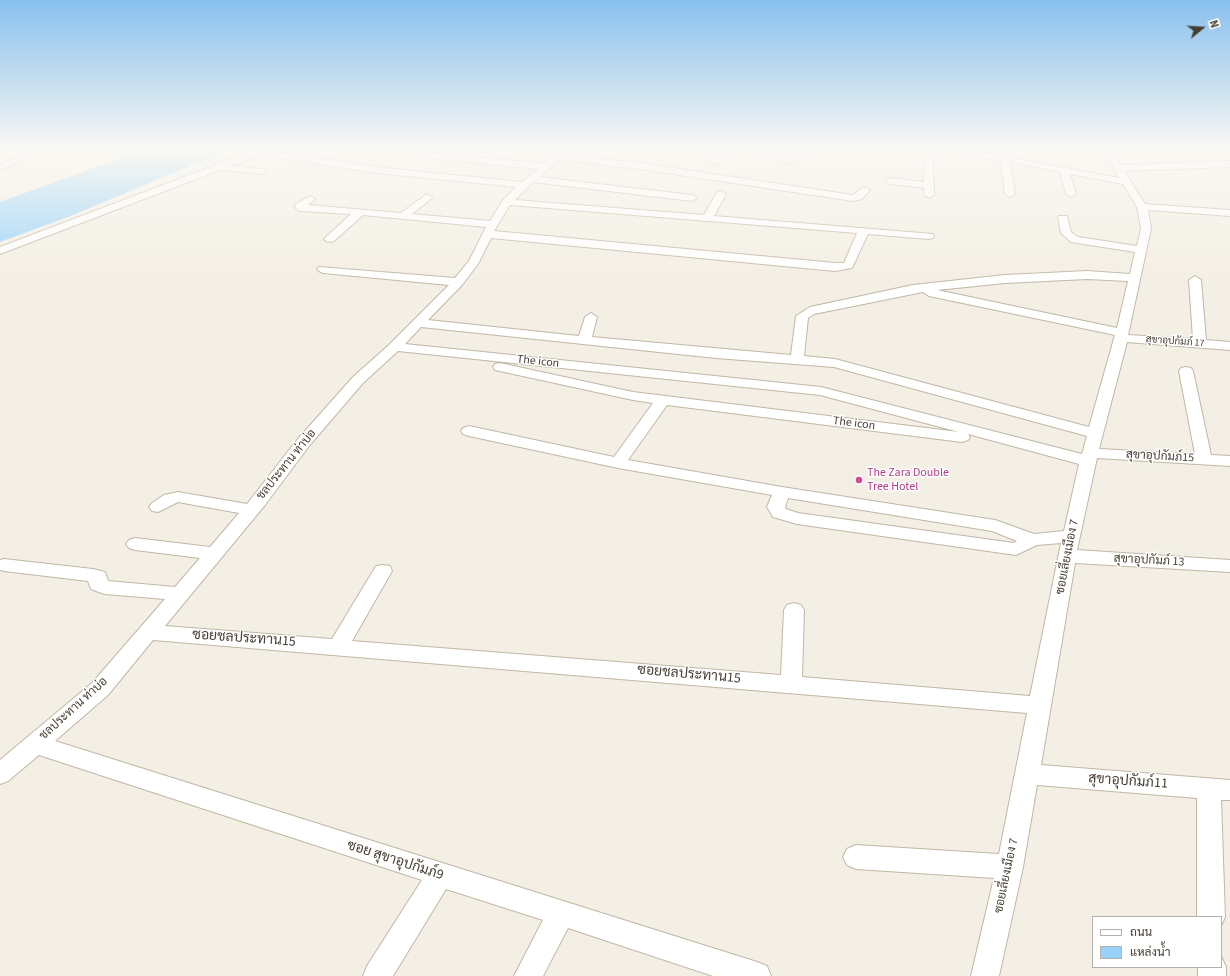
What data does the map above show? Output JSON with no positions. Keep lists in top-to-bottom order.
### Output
{
  "streets": {
    "street": [
      "สุขาอุปกัมภ์ 17",
      "The icon",
      "สุขาอุปกัมภ์15",
      "ชลประทาน ท่าบ่อ",
      "ซอยเลี่ยงเมือง 7",
      "สุขาอุปกัมภ์ 13",
      "ซอยชลประทาน15",
      "สุขาอุปกัมภ์11",
      "ซอย สุขาอุปกัมภ์9"
    ]
  },
  "crossings": [
    ["สุขาอุปกัมภ์ 17", "ซอยเลี่ยงเมือง 7"],
    ["The icon", "สุขาอุปกัมภ์15"],
    ["The icon", "ชลประทาน ท่าบ่อ"],
    ["The icon", "ซอยเลี่ยงเมือง 7"],
    ["สุขาอุปกัมภ์15", "ซอยเลี่ยงเมือง 7"],
    ["ชลประทาน ท่าบ่อ", "ซอยชลประทาน15"],
    ["ชลประทาน ท่าบ่อ", "ซอย สุขาอุปกัมภ์9"],
    ["ซอยเลี่ยงเมือง 7", "สุขาอุปกัมภ์ 13"],
    ["ซอยเลี่ยงเมือง 7", "ซอยชลประทาน15"],
    ["ซอยเลี่ยงเมือง 7", "สุขาอุปกัมภ์11"]
  ],
  "places": ["The Zara Double Tree Hotel"],
  "legend": ["ถนน", "แหล่งน้ำ"],
  "north": "right"
}
